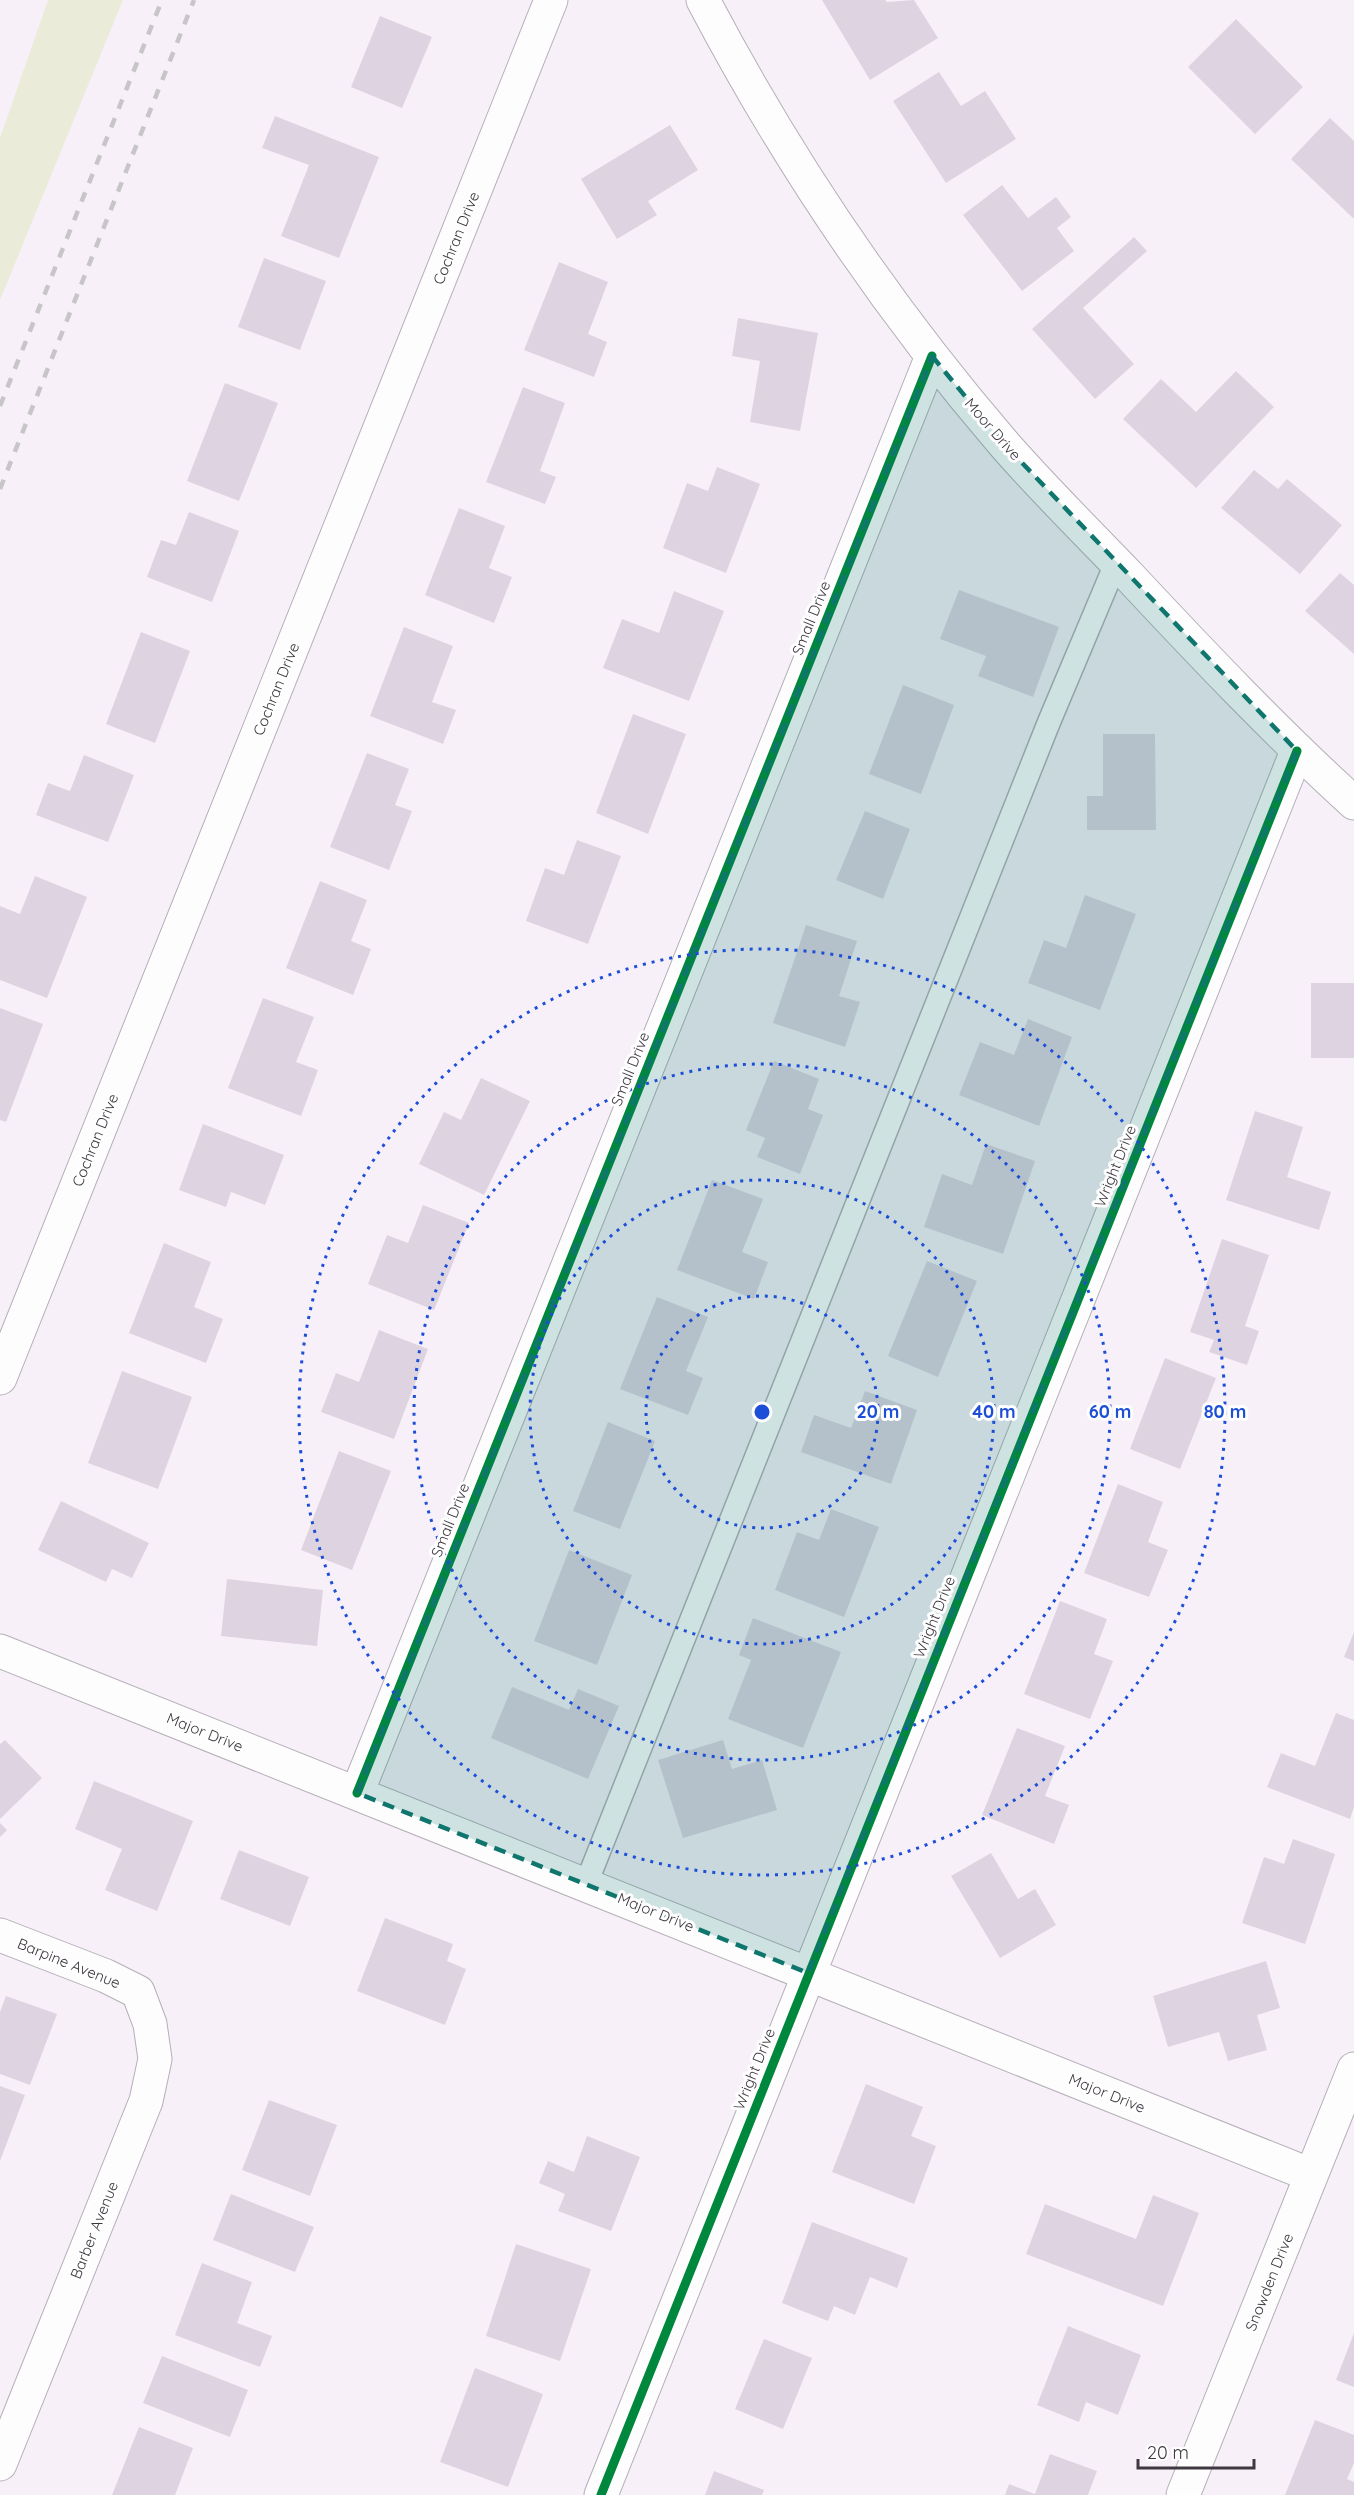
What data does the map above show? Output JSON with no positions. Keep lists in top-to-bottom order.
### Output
{
  "streets": {
    "street": [
      "Cochran Drive",
      "Moor Drive",
      "Small Drive",
      "Wright Drive",
      "Major Drive",
      "Barpine Avenue",
      "Barber Avenue",
      "Snowden Drive"
    ]
  },
  "crossings": [
    ["Moor Drive", "Small Drive"],
    ["Moor Drive", "Wright Drive"],
    ["Small Drive", "Major Drive"],
    ["Wright Drive", "Major Drive"],
    ["Major Drive", "Snowden Drive"],
    ["Barpine Avenue", "Barber Avenue"]
  ],
  "scale_bar": "20 m",
  "rings": [
    "20 m",
    "40 m",
    "60 m",
    "80 m"
  ]
}
